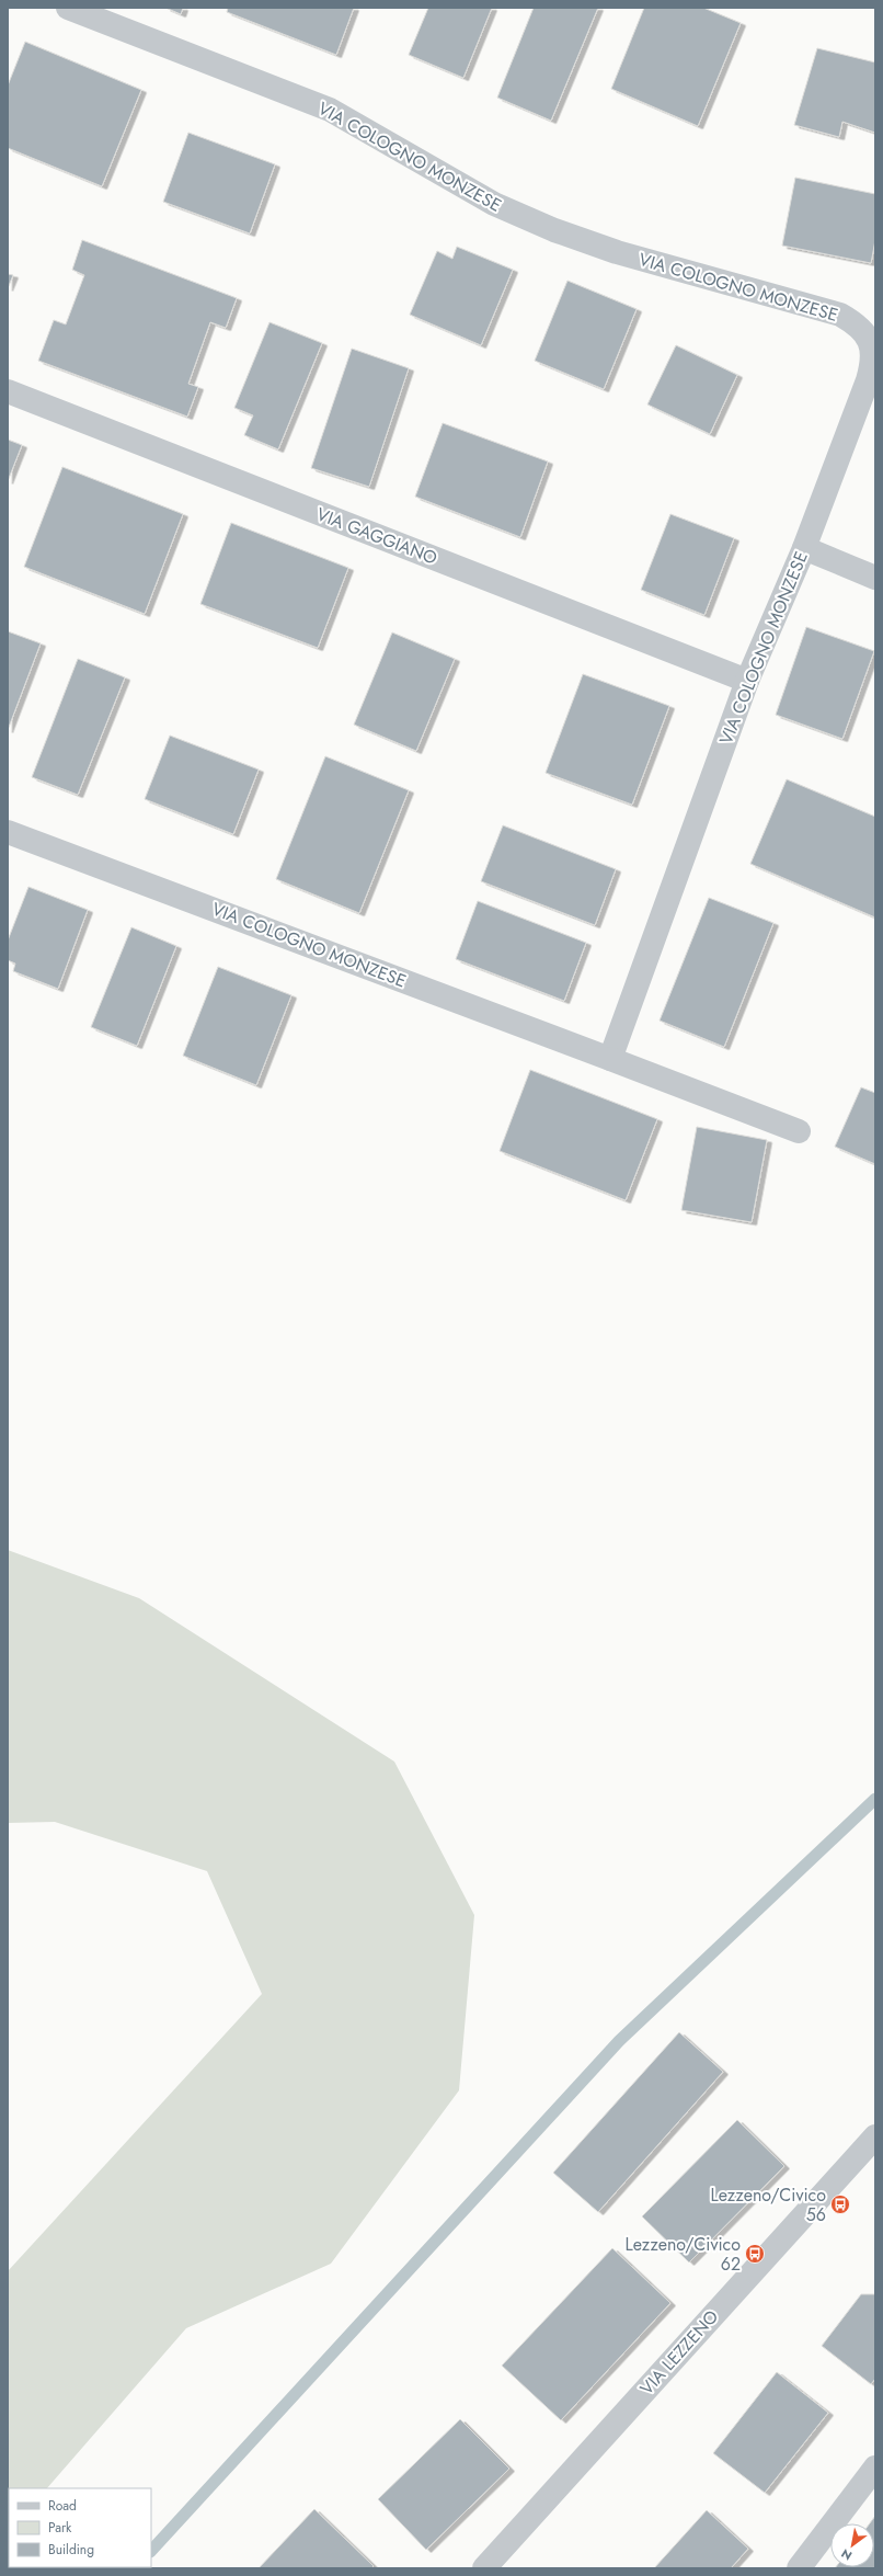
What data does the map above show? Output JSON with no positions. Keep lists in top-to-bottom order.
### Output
{
  "streets": {
    "street": ["VIA COLOGNO MONZESE", "VIA GAGGIANO", "VIA LEZZENO"]
  },
  "crossings": [
    ["VIA COLOGNO MONZESE", "VIA GAGGIANO"]
  ],
  "places": {
    "bus stop": ["Lezzeno/Civico 56", "Lezzeno/Civico 62"]
  },
  "legend": ["Road", "Park", "Building"],
  "north": "bottom left"
}
